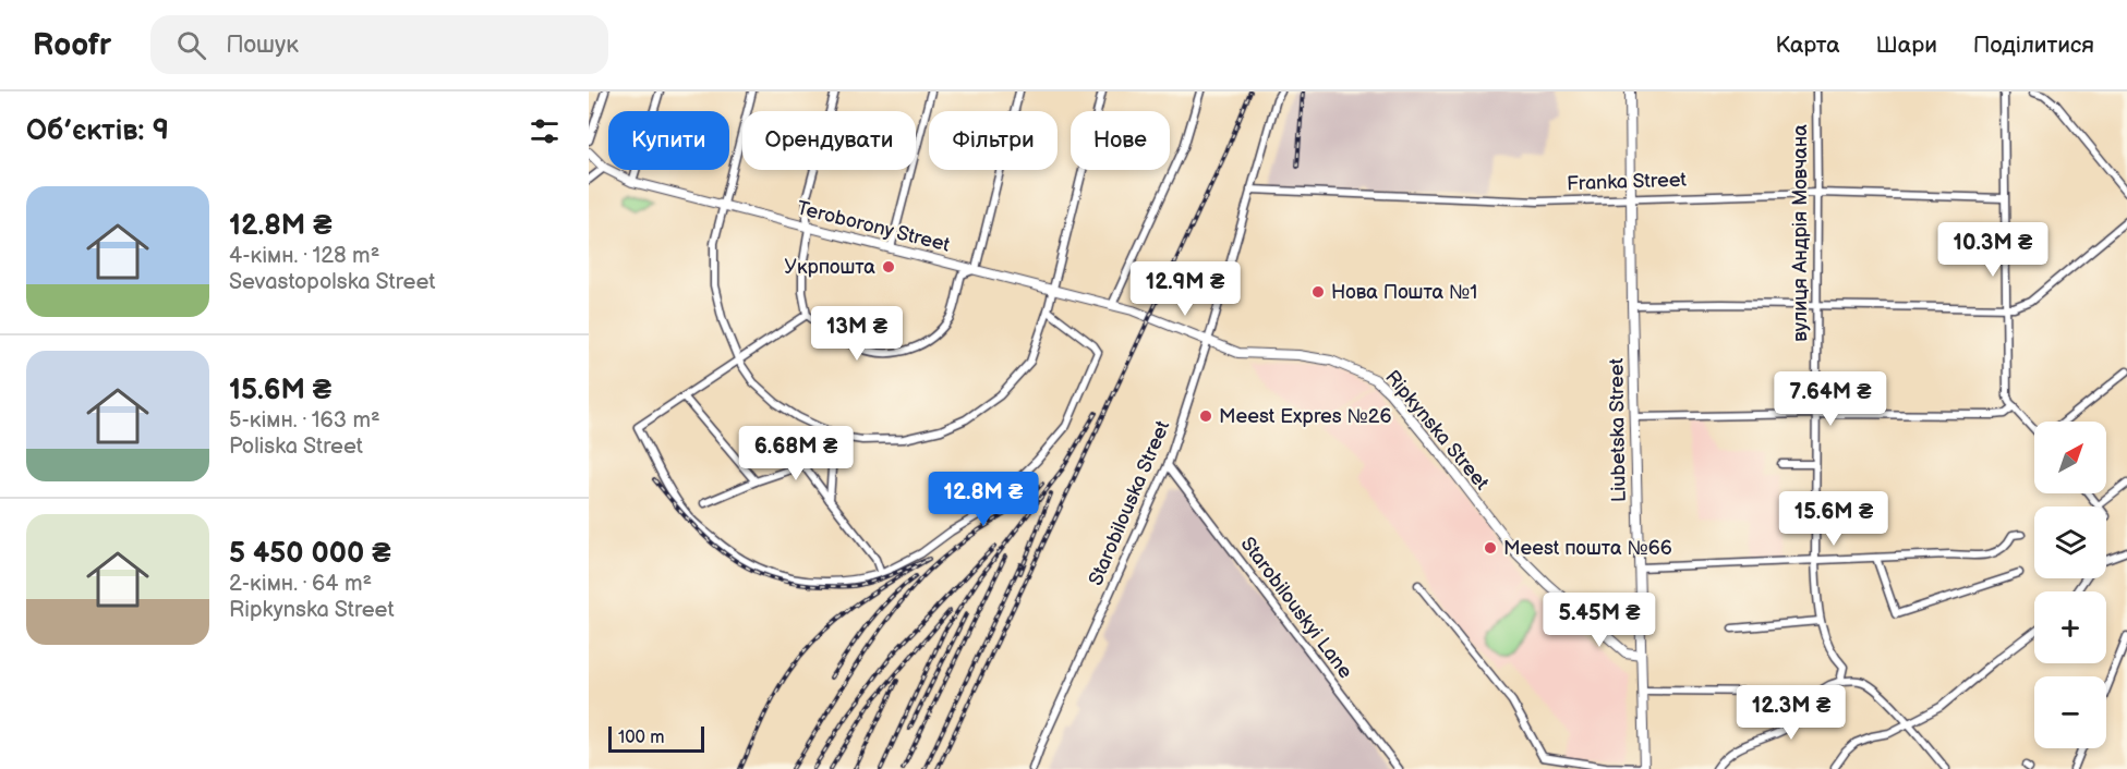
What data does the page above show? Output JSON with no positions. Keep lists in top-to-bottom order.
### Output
{
  "streets": {
    "main road": ["Teroborony Street", "Ripkynska Street", "Liubetska Street"],
    "street": [
      "Franka Street",
      "вулиця Андрія Мовчана",
      "Starobilouska Street",
      "Starobilouskyi Lane"
    ]
  },
  "crossings": [
    ["Franka Street", "вулиця Андрія Мовчана"],
    ["Franka Street", "Liubetska Street"],
    ["Franka Street", "Starobilouska Street"],
    ["Teroborony Street", "Ripkynska Street"],
    ["Ripkynska Street", "Liubetska Street"],
    ["Ripkynska Street", "Starobilouska Street"],
    ["Starobilouska Street", "Starobilouskyi Lane"]
  ],
  "places": [
    "Укрпошта",
    "Нова Пошта №1",
    "Meest Expres №26",
    "Meest пошта №66"
  ],
  "scale_bar": "100 m",
  "north": "top right",
  "page": {
    "header": "Roofr",
    "search": "Пошук",
    "nav": ["Карта", "Шари", "Поділитися"],
    "heading": "Об’єктів: 9",
    "chip": [
      "Купити",
      "Орендувати",
      "Фільтри",
      "Нове"
    ],
    "list": [
      {
        "name": "12.8M ₴",
        "note": "4-кімн. · 128 m² · Sevastopolska Street"
      },
      {
        "name": "15.6M ₴",
        "note": "5-кімн. · 163 m² · Poliska Street"
      },
      {
        "name": "5 450 000 ₴",
        "note": "2-кімн. · 64 m² · Ripkynska Street"
      }
    ],
    "price": [
      "10.3M ₴",
      "12.9M ₴",
      "13M ₴",
      "7.64M ₴",
      "6.68M ₴",
      "12.8M ₴",
      "15.6M ₴",
      "5.45M ₴",
      "12.3M ₴"
    ],
    "map_buttons": ["+", "−"],
    "scale": "100 m"
  }
}
